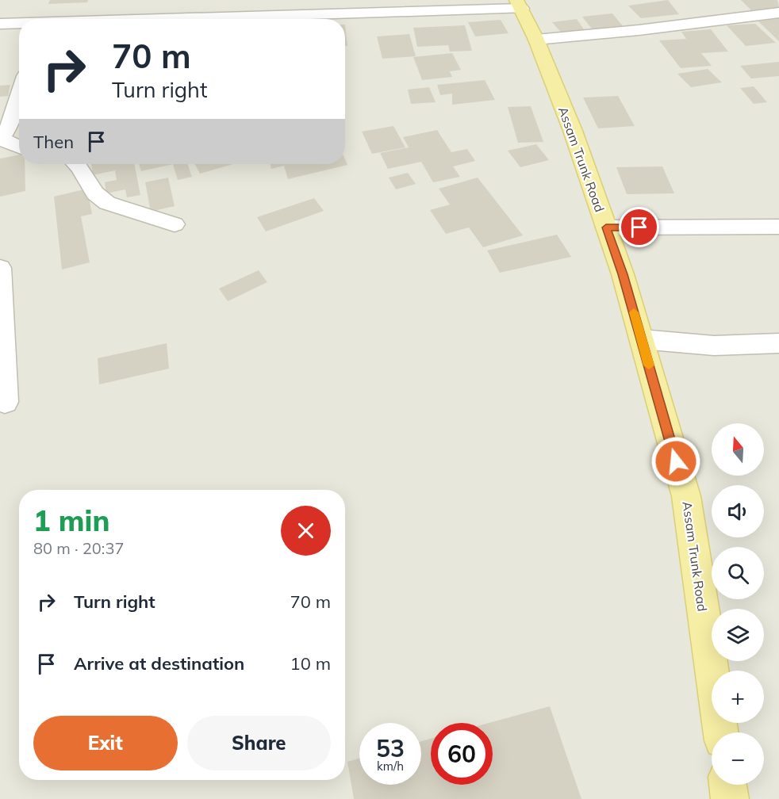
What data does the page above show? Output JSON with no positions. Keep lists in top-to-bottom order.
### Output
{
  "streets": {
    "main road": ["Assam Trunk Road"]
  },
  "north": "top",
  "page": {
    "turn": ["70 m", "Turn right"],
    "then": "Then",
    "map_buttons": ["+", "−"],
    "heading": ["1 min", "80 m · 20:37"],
    "list": [
      {
        "name": "Turn right",
        "value": "70 m"
      },
      {
        "name": "Arrive at destination",
        "value": "10 m"
      }
    ],
    "buttons": ["Exit", "Share"],
    "speed": "53 km/h",
    "limit": "60"
  }
}
